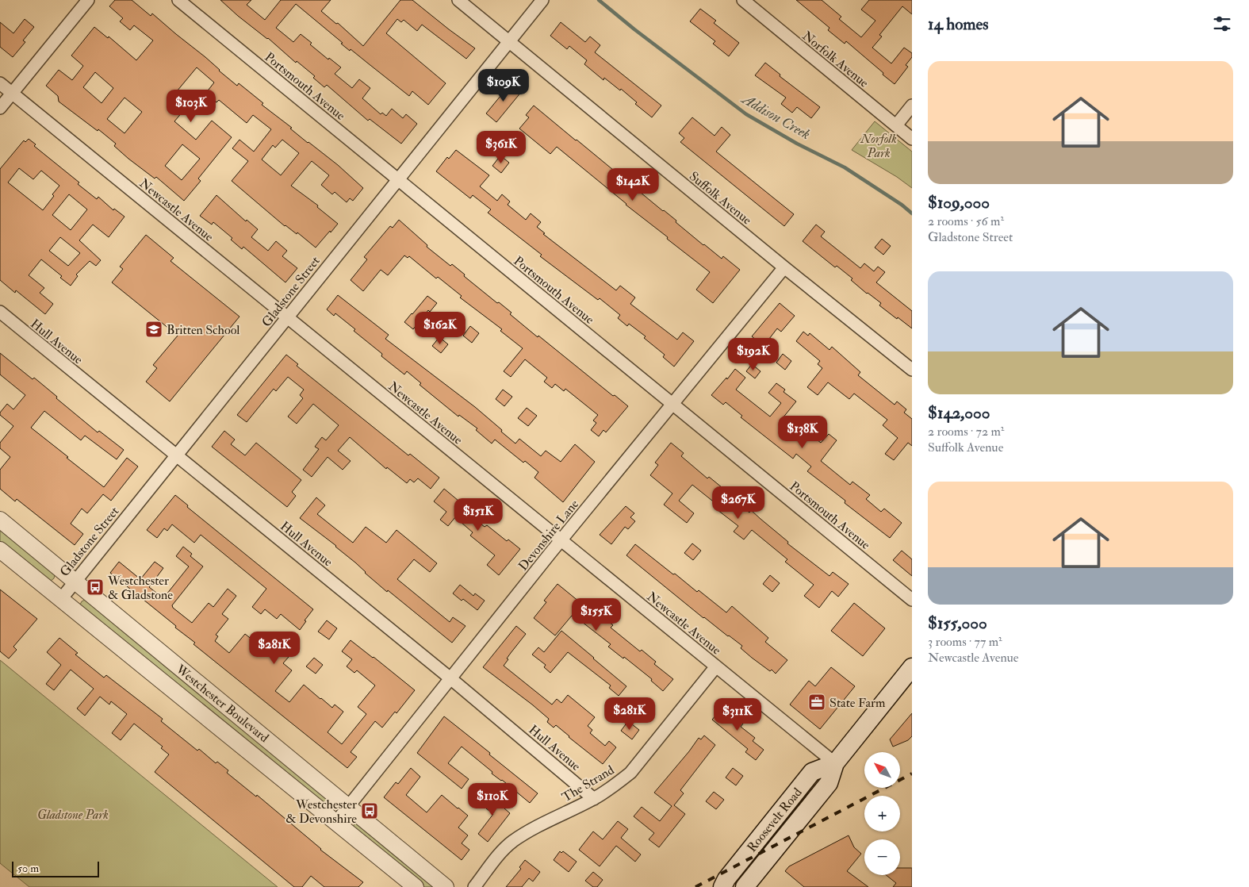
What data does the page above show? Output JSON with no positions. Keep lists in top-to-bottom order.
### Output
{
  "streets": {
    "main road": ["Roosevelt Road"],
    "street": [
      "Norfolk Avenue",
      "Portsmouth Avenue",
      "Suffolk Avenue",
      "Newcastle Avenue",
      "Gladstone Street",
      "Hull Avenue",
      "Devonshire Lane",
      "Westchester Boulevard",
      "The Strand"
    ]
  },
  "crossings": [
    ["Portsmouth Avenue", "Gladstone Street"],
    ["Portsmouth Avenue", "Devonshire Lane"],
    ["Suffolk Avenue", "Gladstone Street"],
    ["Suffolk Avenue", "Devonshire Lane"],
    ["Newcastle Avenue", "Gladstone Street"],
    ["Newcastle Avenue", "Devonshire Lane"],
    ["Newcastle Avenue", "The Strand"],
    ["Newcastle Avenue", "Roosevelt Road"],
    ["Gladstone Street", "Hull Avenue"],
    ["Gladstone Street", "Westchester Boulevard"],
    ["Hull Avenue", "Devonshire Lane"],
    ["Hull Avenue", "The Strand"],
    ["Devonshire Lane", "Westchester Boulevard"]
  ],
  "water": ["Addison Creek"],
  "parks": ["Norfolk Park", "Gladstone Park"],
  "places": {
    "school or university": ["Britten School"],
    "bus stop": ["Westchester & Gladstone", "Westchester & Devonshire"],
    "office": ["State Farm"]
  },
  "scale_bar": "50 m",
  "north": "top left",
  "page": {
    "heading": "14 homes",
    "list": [
      {
        "name": "$109,000",
        "note": "2 rooms · 56 m² · Gladstone Street"
      },
      {
        "name": "$142,000",
        "note": "2 rooms · 72 m² · Suffolk Avenue"
      },
      {
        "name": "$155,000",
        "note": "3 rooms · 77 m² · Newcastle Avenue"
      }
    ],
    "price": [
      "$109K",
      "$103K",
      "$361K",
      "$142K",
      "$162K",
      "$192K",
      "$138K",
      "$267K",
      "$151K",
      "$155K",
      "$281K",
      "$281K",
      "$311K",
      "$110K"
    ],
    "map_buttons": ["+", "−"],
    "scale": "50 m"
  }
}
